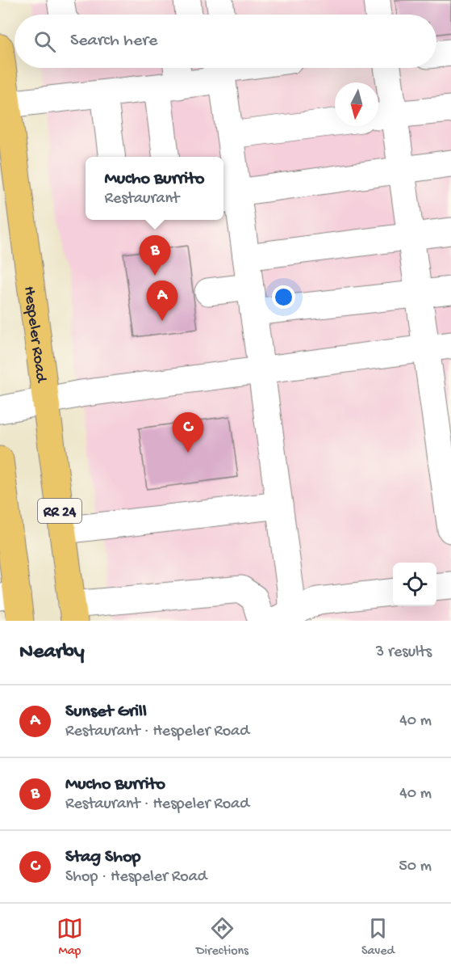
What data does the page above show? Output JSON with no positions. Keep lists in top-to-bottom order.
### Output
{
  "streets": {
    "main road": ["Hespeler Road", "RR 24"]
  },
  "north": "bottom",
  "page": {
    "search": "Search here",
    "popup": ["Mucho Burrito", "Restaurant"],
    "pins": ["B", "A", "C"],
    "heading": ["Nearby", "3 results"],
    "list": [
      {
        "mark": "A",
        "name": "Sunset Grill",
        "note": "Restaurant · Hespeler Road",
        "value": "40 m"
      },
      {
        "mark": "B",
        "name": "Mucho Burrito",
        "note": "Restaurant · Hespeler Road",
        "value": "40 m"
      },
      {
        "mark": "C",
        "name": "Stag Shop",
        "note": "Shop · Hespeler Road",
        "value": "50 m"
      }
    ],
    "nav": ["Map", "Directions", "Saved"]
  }
}
